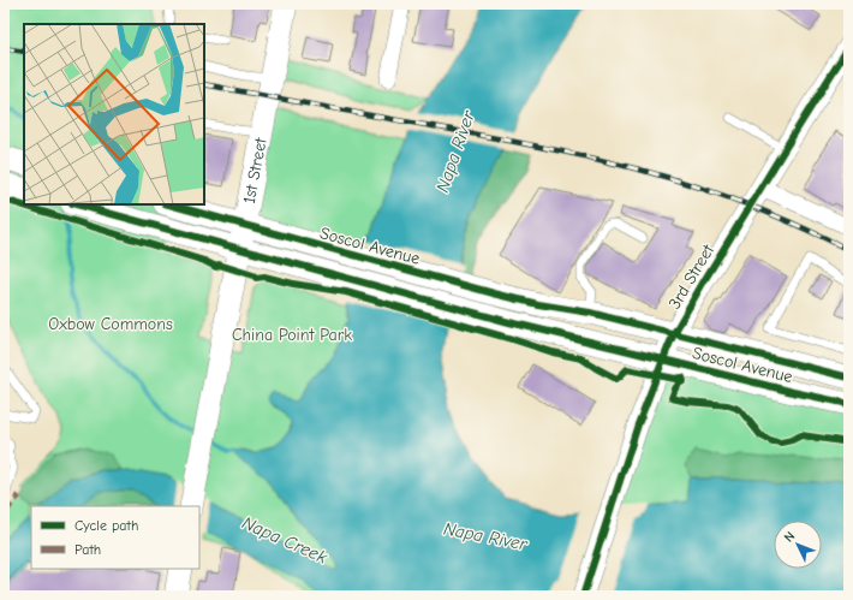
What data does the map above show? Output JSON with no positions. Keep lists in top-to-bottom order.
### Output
{
  "streets": {
    "main road": ["1st Street", "Soscol Avenue"],
    "street": ["3rd Street"]
  },
  "crossings": [
    ["1st Street", "Soscol Avenue"],
    ["Soscol Avenue", "3rd Street"]
  ],
  "water": ["Napa River", "Napa Creek"],
  "parks": ["Oxbow Commons", "China Point Park"],
  "legend": ["Cycle path", "Path"],
  "north": "top left"
}
